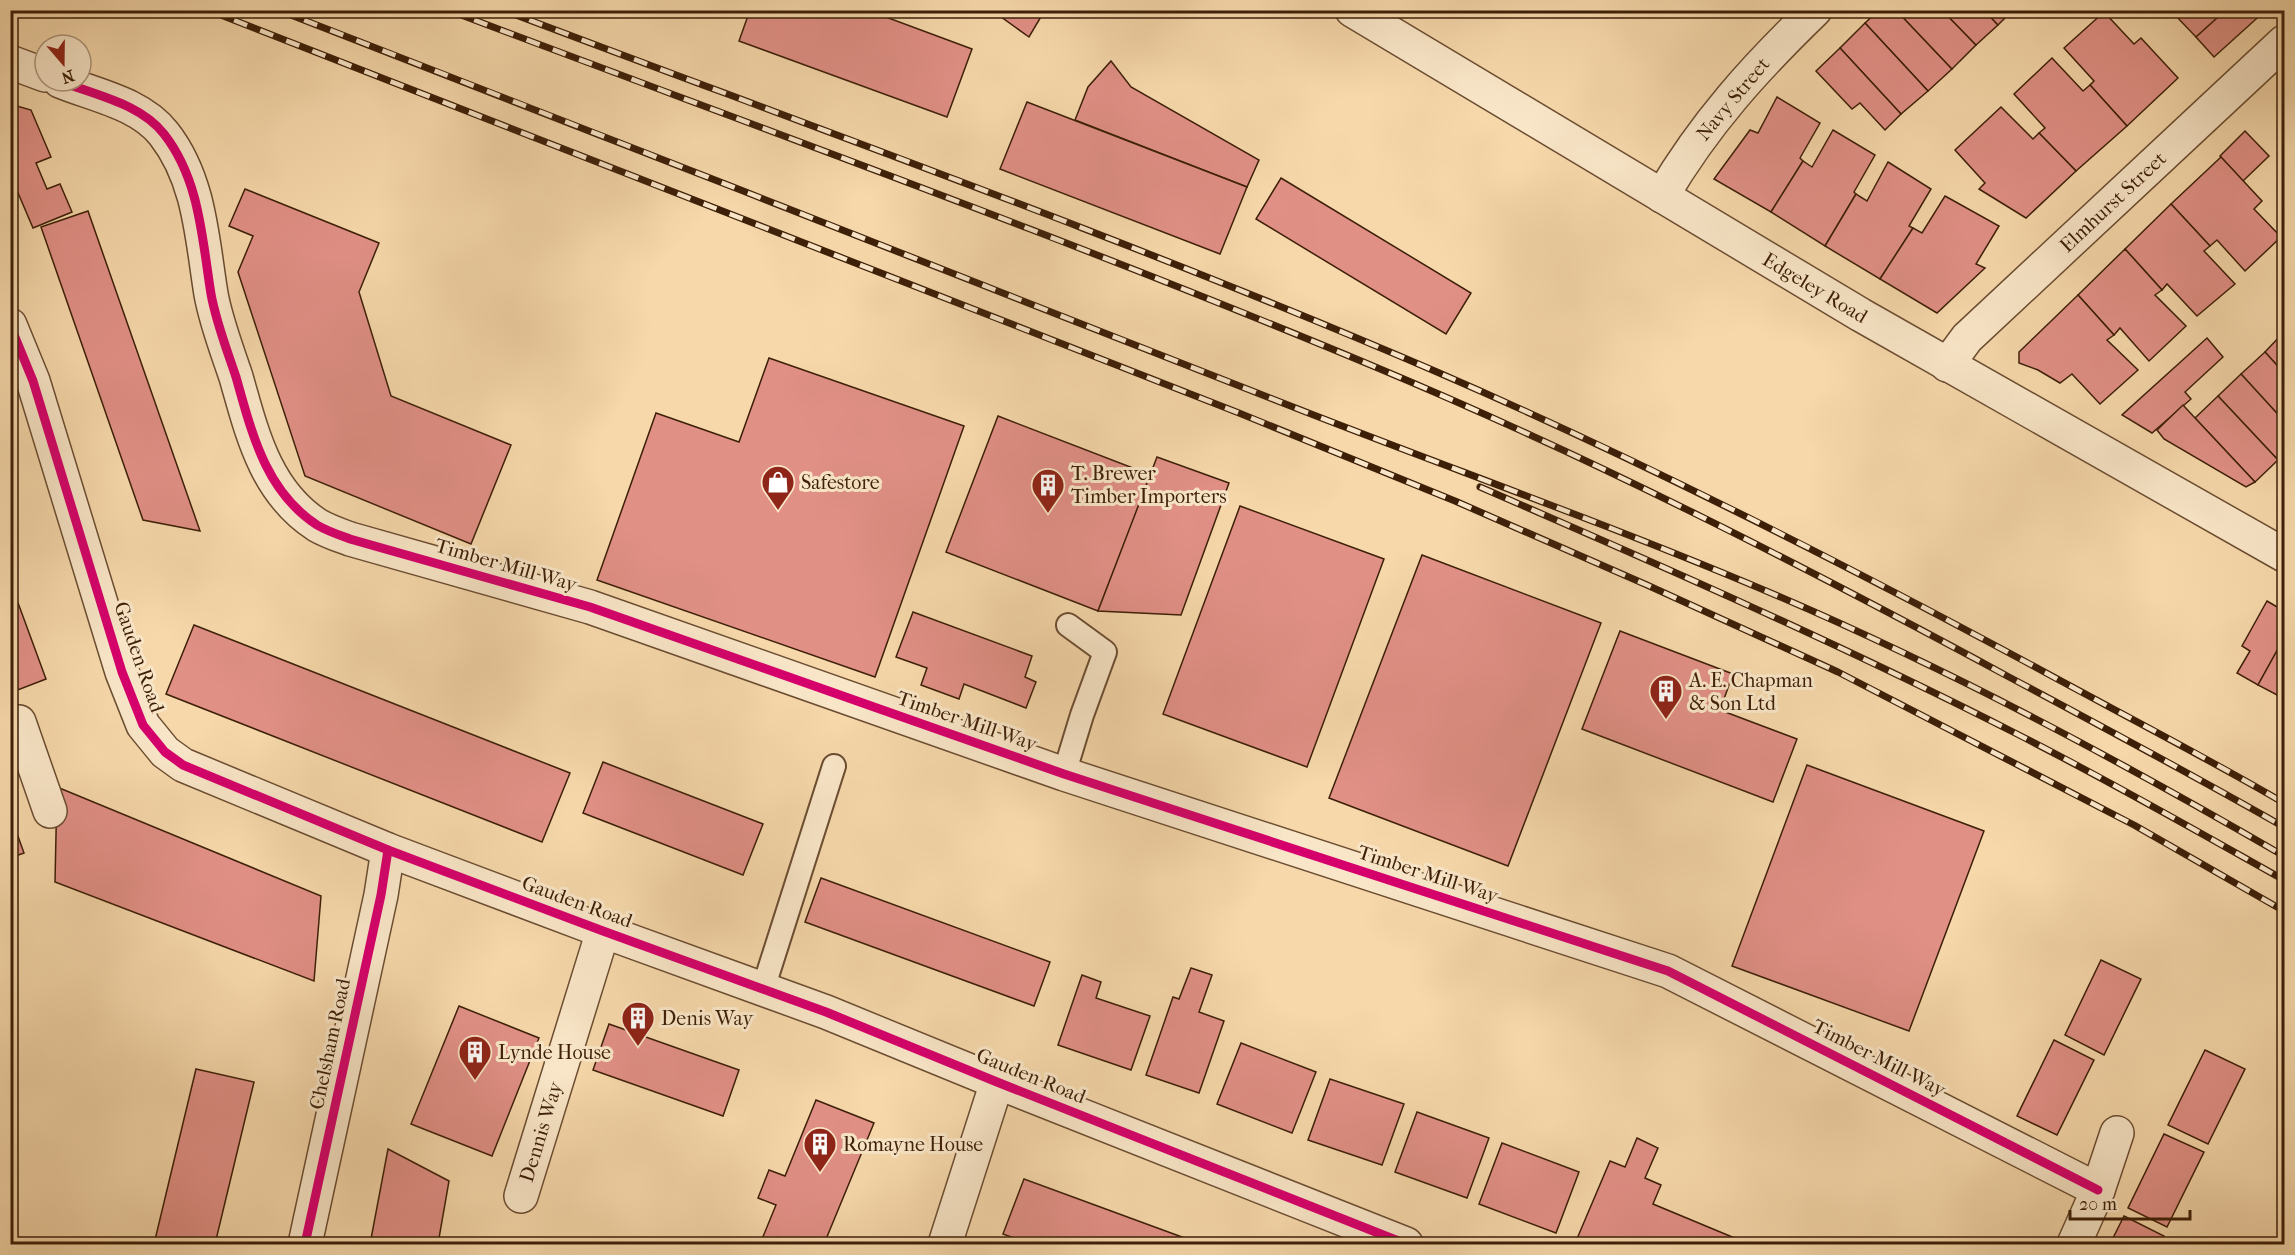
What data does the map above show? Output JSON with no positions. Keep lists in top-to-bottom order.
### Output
{
  "streets": {
    "street": [
      "Navy Street",
      "Elmhurst Street",
      "Edgeley Road",
      "Timber Mill Way",
      "Gauden Road",
      "Chelsham Road",
      "Dennis Way"
    ]
  },
  "crossings": [
    ["Navy Street", "Edgeley Road"],
    ["Elmhurst Street", "Edgeley Road"],
    ["Gauden Road", "Chelsham Road"],
    ["Gauden Road", "Dennis Way"]
  ],
  "places": {
    "shop": ["Safestore"],
    "building": [
      "T. Brewer Timber Importers",
      "A. E. Chapman & Son Ltd",
      "Denis Way",
      "Lynde House",
      "Romayne House"
    ]
  },
  "scale_bar": "20 m",
  "north": "bottom"
}
